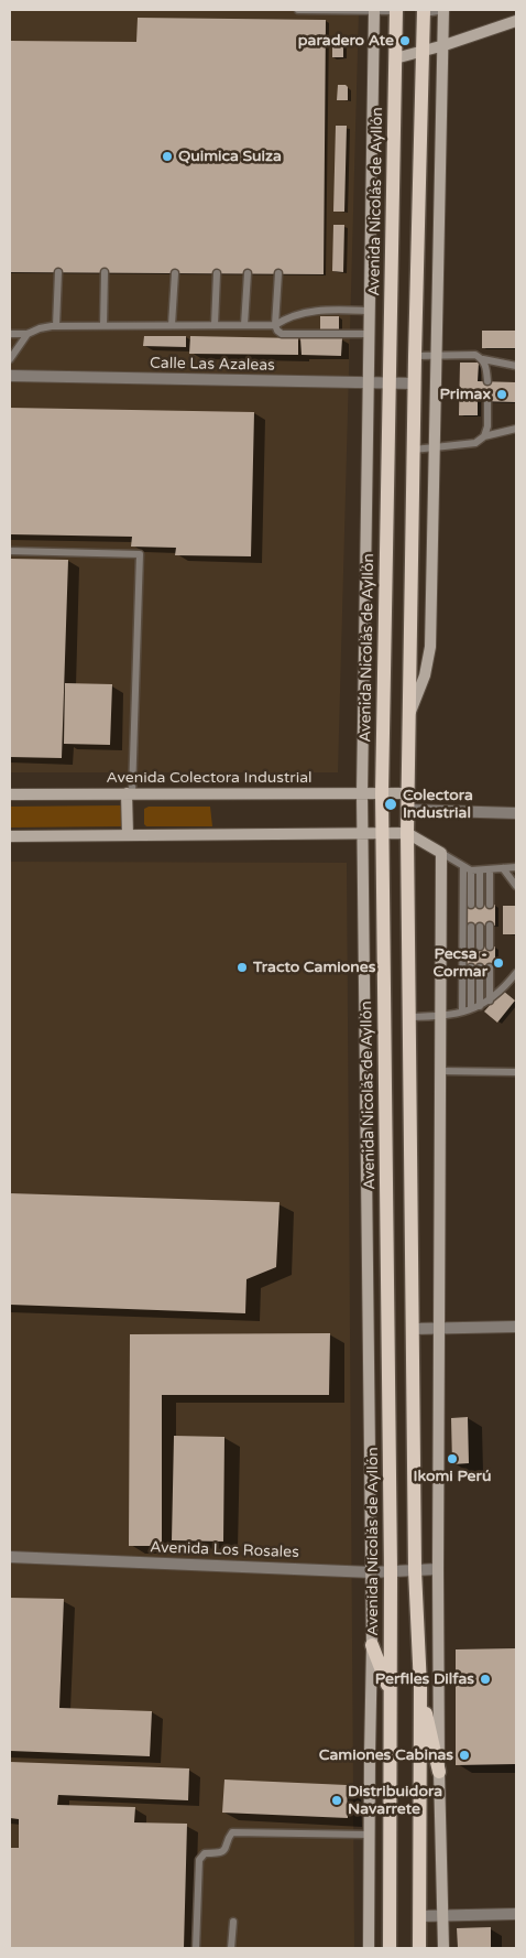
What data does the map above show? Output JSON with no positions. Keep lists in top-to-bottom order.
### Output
{
  "streets": {
    "main road": ["Avenida Nicolás de Ayllón", "Avenida Colectora Industrial"],
    "street": ["Calle Las Azaleas", "Avenida Los Rosales"]
  },
  "crossings": [
    ["Avenida Nicolás de Ayllón", "Calle Las Azaleas"],
    ["Avenida Nicolás de Ayllón", "Avenida Colectora Industrial"],
    ["Avenida Nicolás de Ayllón", "Avenida Los Rosales"]
  ],
  "places": [
    "paradero Ate",
    "Quimica Suiza",
    "Primax",
    "Colectora Industrial",
    "Pecsa - Cormar",
    "Tracto Camiones",
    "Ikomi Perú",
    "Perfiles Dilfas",
    "Camiones Cabinas",
    "Distribuidora Navarrete"
  ]
}
